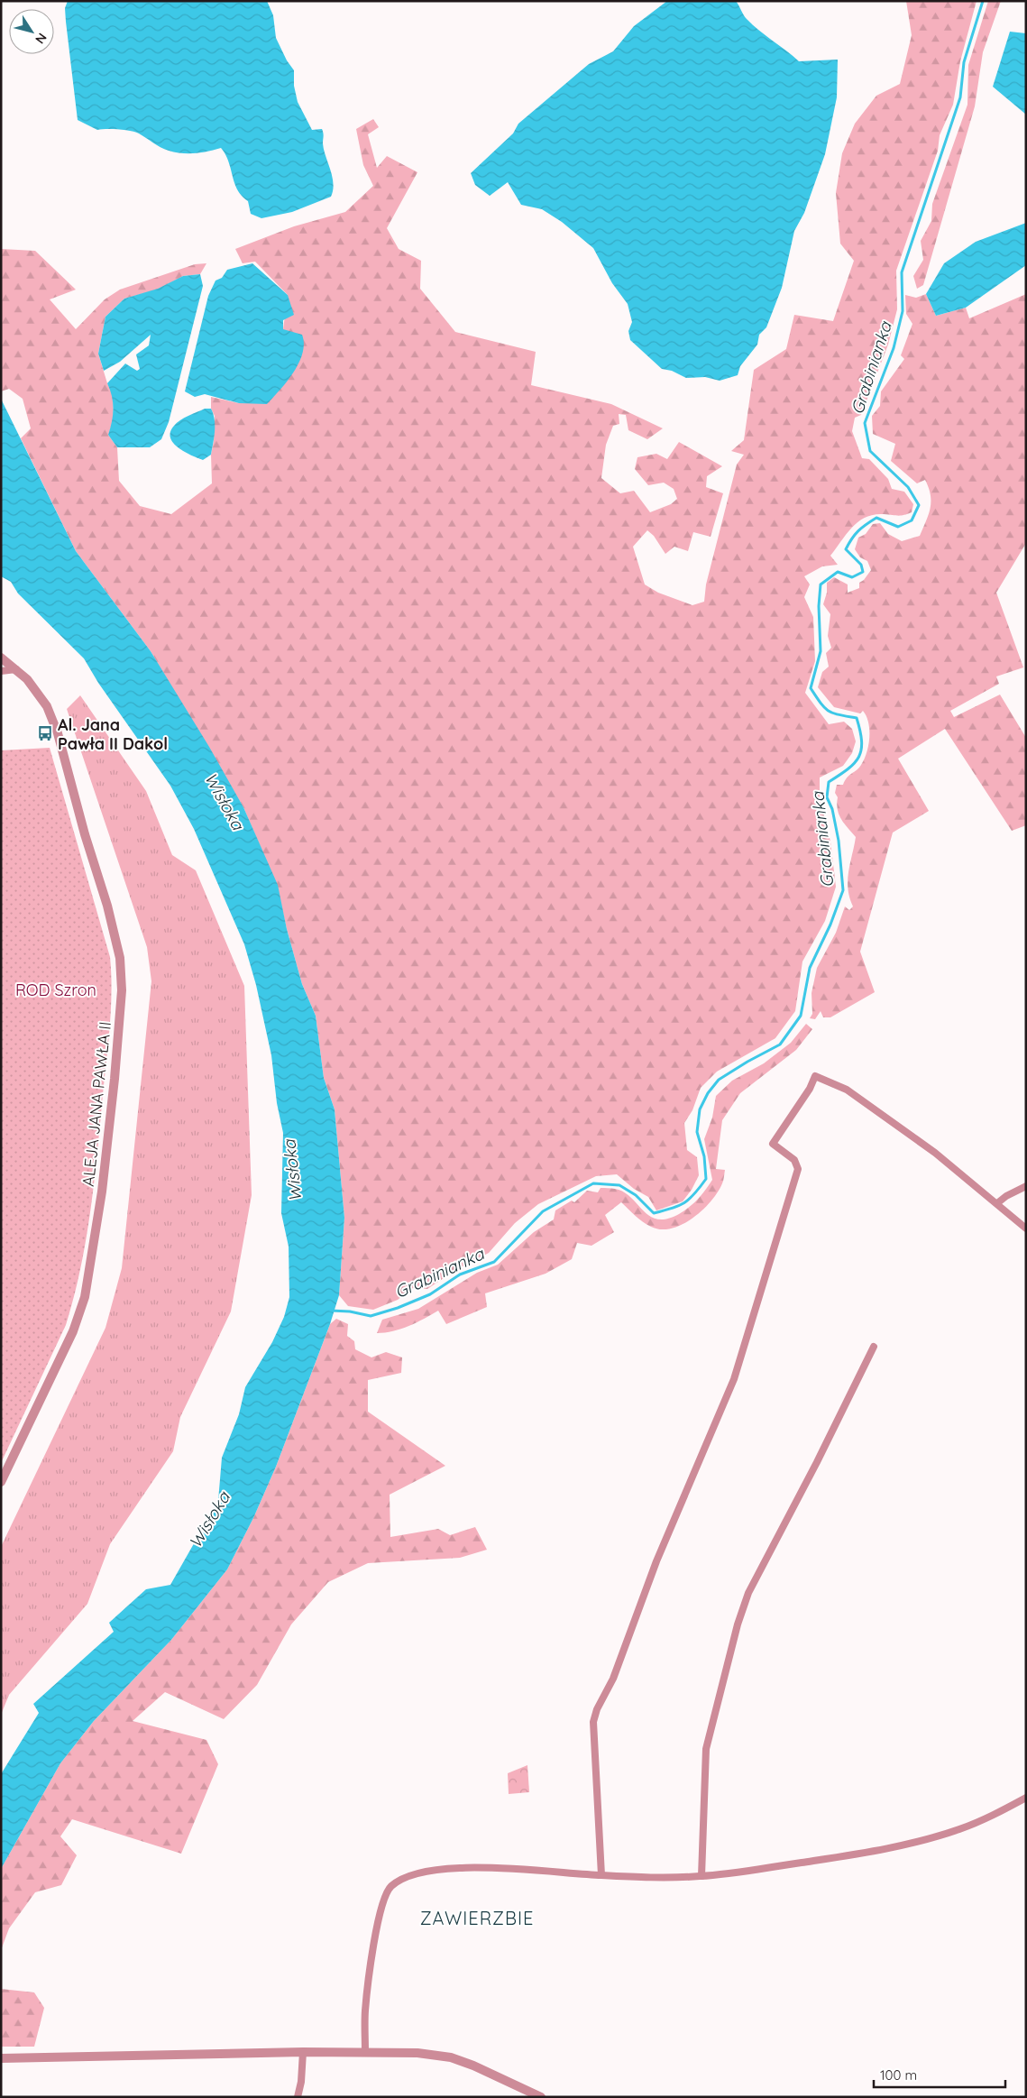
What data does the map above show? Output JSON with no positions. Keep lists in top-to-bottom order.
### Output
{
  "streets": {
    "street": ["ALEJA JANA PAWŁA II"]
  },
  "districts": ["ZAWIERZBIE"],
  "water": ["Grabinianka", "Wisłoka"],
  "parks": ["ROD Szron"],
  "places": {
    "bus stop": ["Al. Jana Pawła II Dakol"]
  },
  "scale_bar": "100 m",
  "north": "bottom right"
}
